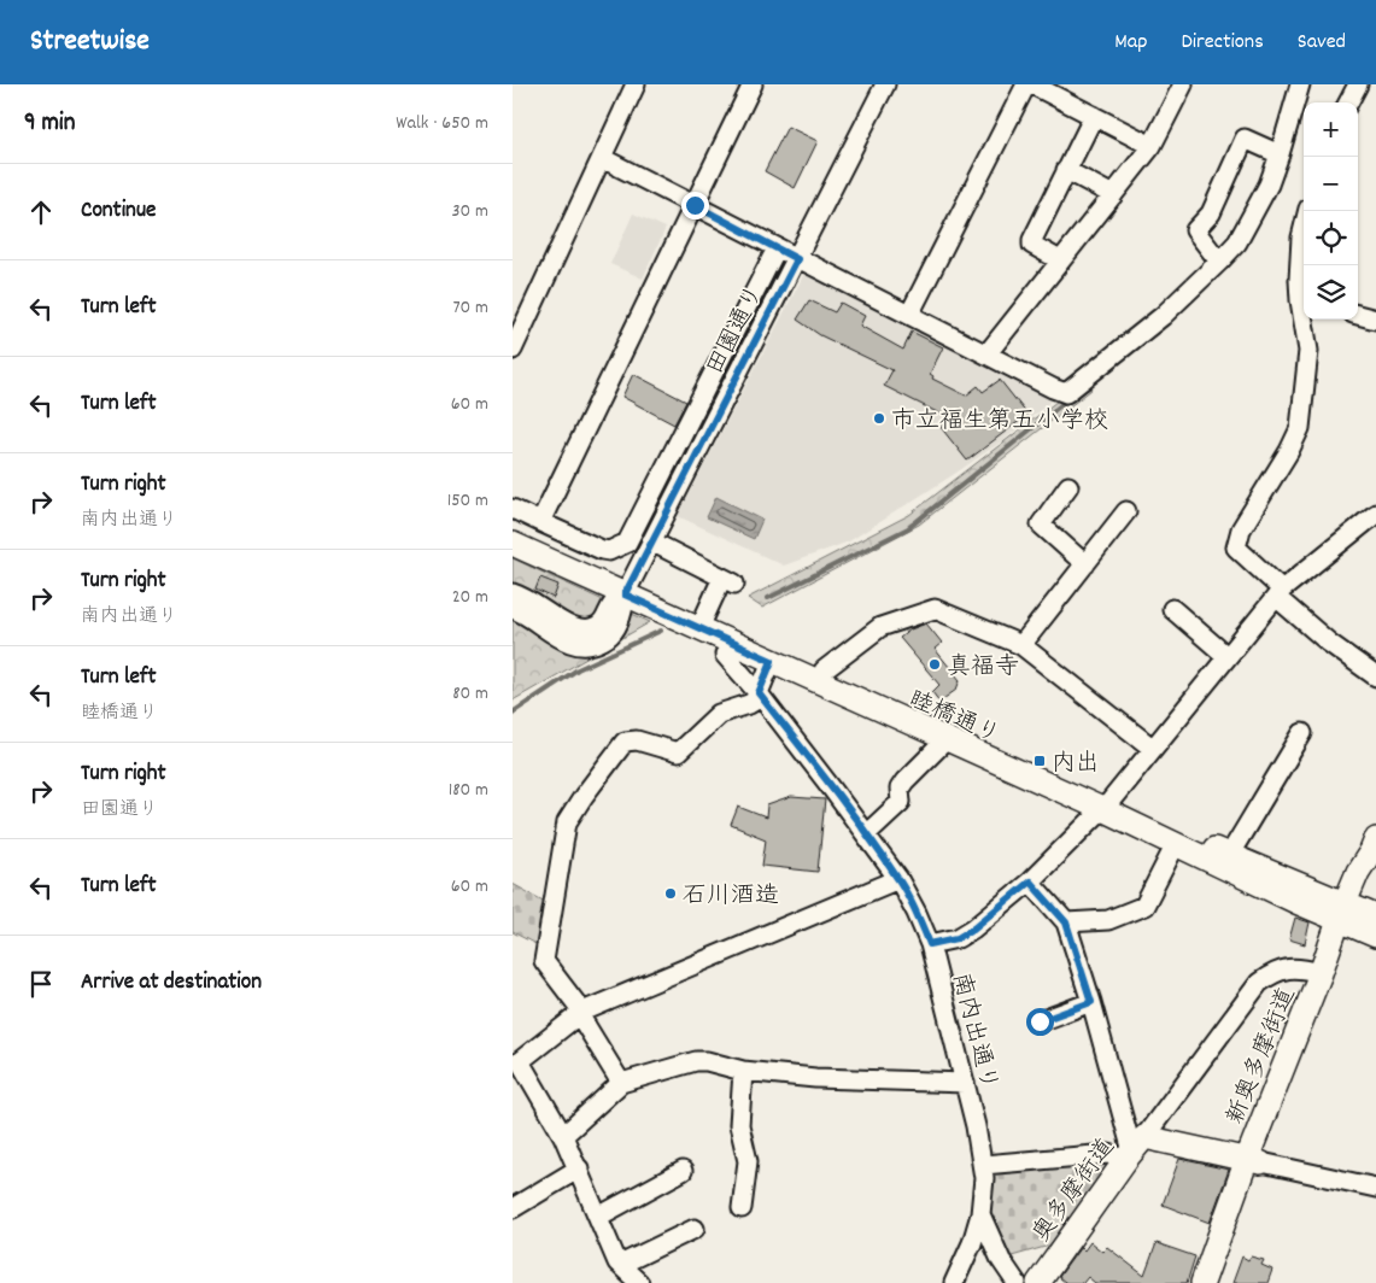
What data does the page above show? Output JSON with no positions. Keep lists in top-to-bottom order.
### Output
{
  "streets": {
    "main road": ["睦橋通り", "新奥多摩街道", "奥多摩街道"],
    "street": ["田園通り", "南内出通り"]
  },
  "crossings": [
    ["田園通り", "睦橋通り"],
    ["睦橋通り", "新奥多摩街道"],
    ["新奥多摩街道", "奥多摩街道"]
  ],
  "places": {
    "other": ["市立福生第五小学校", "真福寺", "石川酒造"],
    "transit": ["内出"]
  },
  "page": {
    "header": "Streetwise",
    "nav": ["Map", "Directions", "Saved"],
    "heading": ["9 min", "Walk · 650 m"],
    "map_buttons": ["+", "−"],
    "list": [
      ["Continue", "30 m"],
      ["Turn left", "70 m"],
      ["Turn left", "60 m"],
      ["Turn right", "南内出通り", "150 m"],
      ["Turn right", "南内出通り", "20 m"],
      ["Turn left", "睦橋通り", "80 m"],
      ["Turn right", "田園通り", "180 m"],
      ["Turn left", "60 m"],
      "Arrive at destination"
    ]
  }
}
